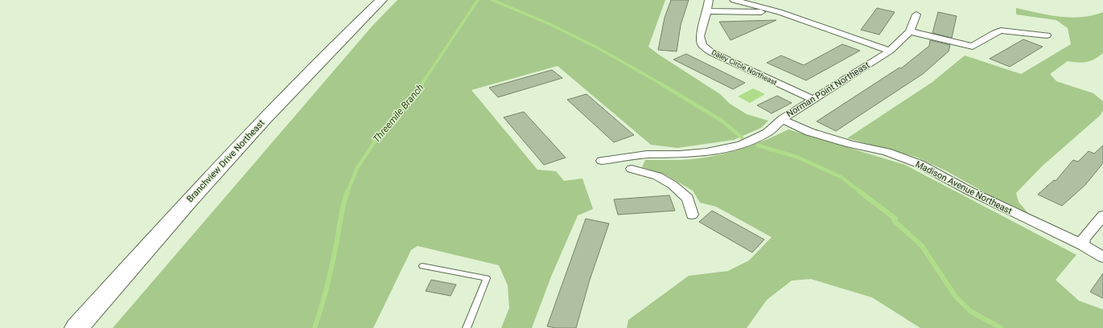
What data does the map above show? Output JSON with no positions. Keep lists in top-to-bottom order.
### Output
{
  "streets": {
    "main road": ["Branchview Drive Northeast"],
    "street": ["Daley Circle Northeast", "Norman Point Northeast", "Madison Avenue Northeast"]
  },
  "crossings": [
    ["Daley Circle Northeast", "Norman Point Northeast"],
    ["Norman Point Northeast", "Madison Avenue Northeast"]
  ],
  "water": ["Threemile Branch"]
}
